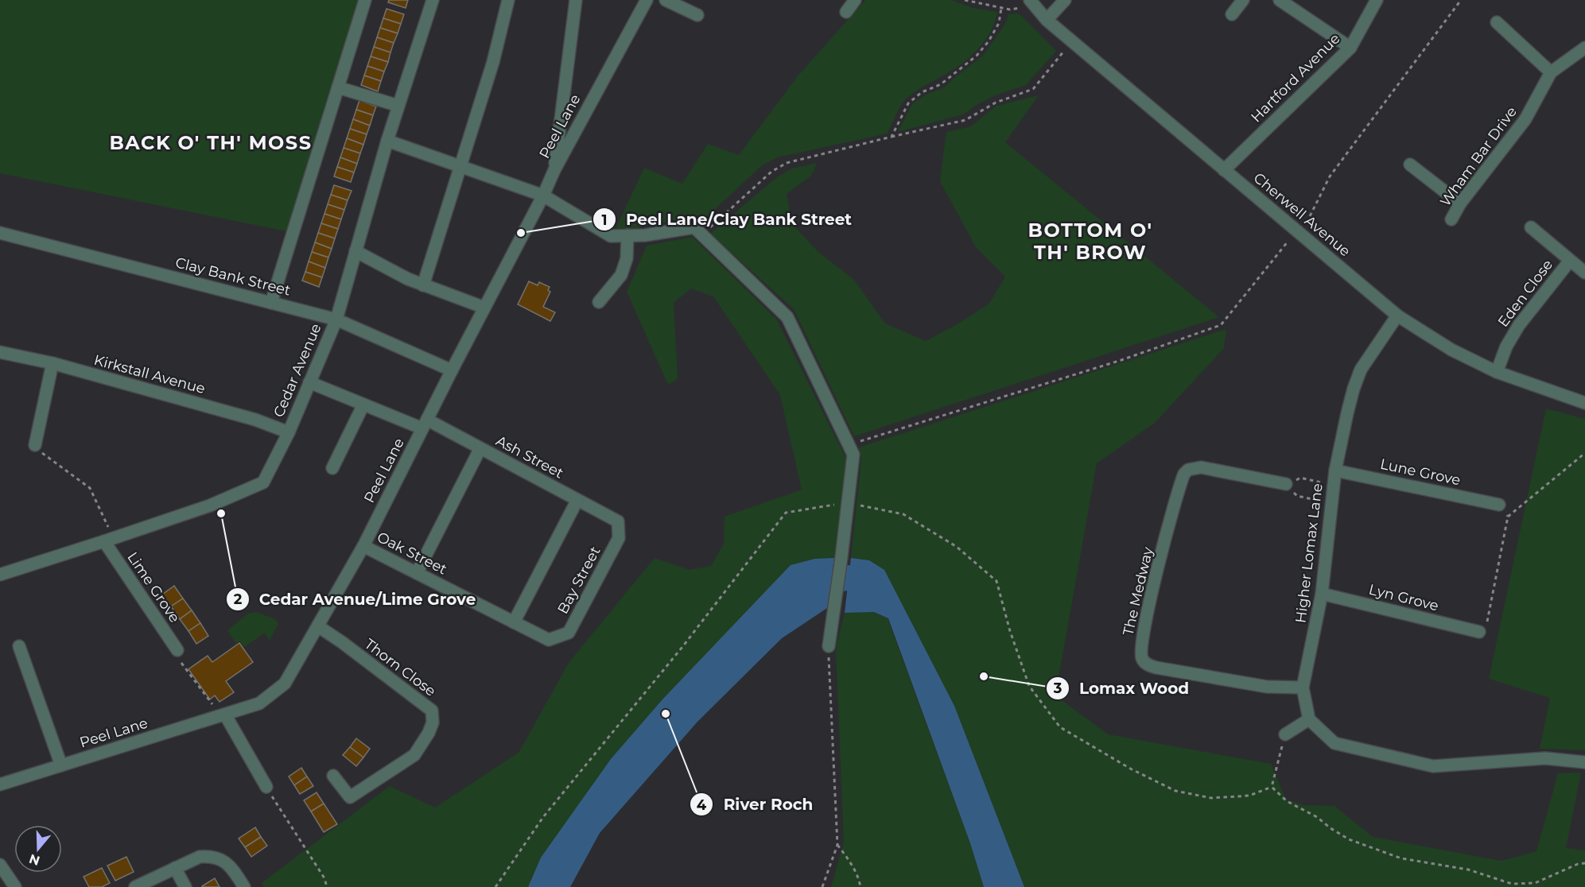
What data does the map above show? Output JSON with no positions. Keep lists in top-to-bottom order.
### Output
{
  "streets": {
    "street": [
      "Hartford Avenue",
      "Peel Lane",
      "Wham Bar Drive",
      "Cherwell Avenue",
      "Clay Bank Street",
      "Eden Close",
      "Cedar Avenue",
      "Kirkstall Avenue",
      "Ash Street",
      "Lune Grove",
      "Oak Street",
      "Higher Lomax Lane",
      "Bay Street",
      "Lime Grove",
      "The Medway",
      "Lyn Grove",
      "Thorn Close"
    ]
  },
  "crossings": [
    ["Hartford Avenue", "Cherwell Avenue"],
    ["Peel Lane", "Clay Bank Street"],
    ["Peel Lane", "Ash Street"],
    ["Peel Lane", "Oak Street"],
    ["Peel Lane", "Thorn Close"],
    ["Cherwell Avenue", "Eden Close"],
    ["Cherwell Avenue", "Higher Lomax Lane"],
    ["Clay Bank Street", "Cedar Avenue"],
    ["Cedar Avenue", "Kirkstall Avenue"],
    ["Cedar Avenue", "Ash Street"],
    ["Cedar Avenue", "Lime Grove"],
    ["Ash Street", "Bay Street"],
    ["Lune Grove", "Higher Lomax Lane"],
    ["Oak Street", "Bay Street"],
    ["Higher Lomax Lane", "The Medway"],
    ["Higher Lomax Lane", "Lyn Grove"]
  ],
  "districts": ["BACK O' TH' MOSS", "BOTTOM O' TH' BROW"],
  "places": [
    "Peel Lane/Clay Bank Street",
    "Cedar Avenue/Lime Grove",
    "Lomax Wood",
    "River Roch"
  ],
  "north": "bottom"
}
